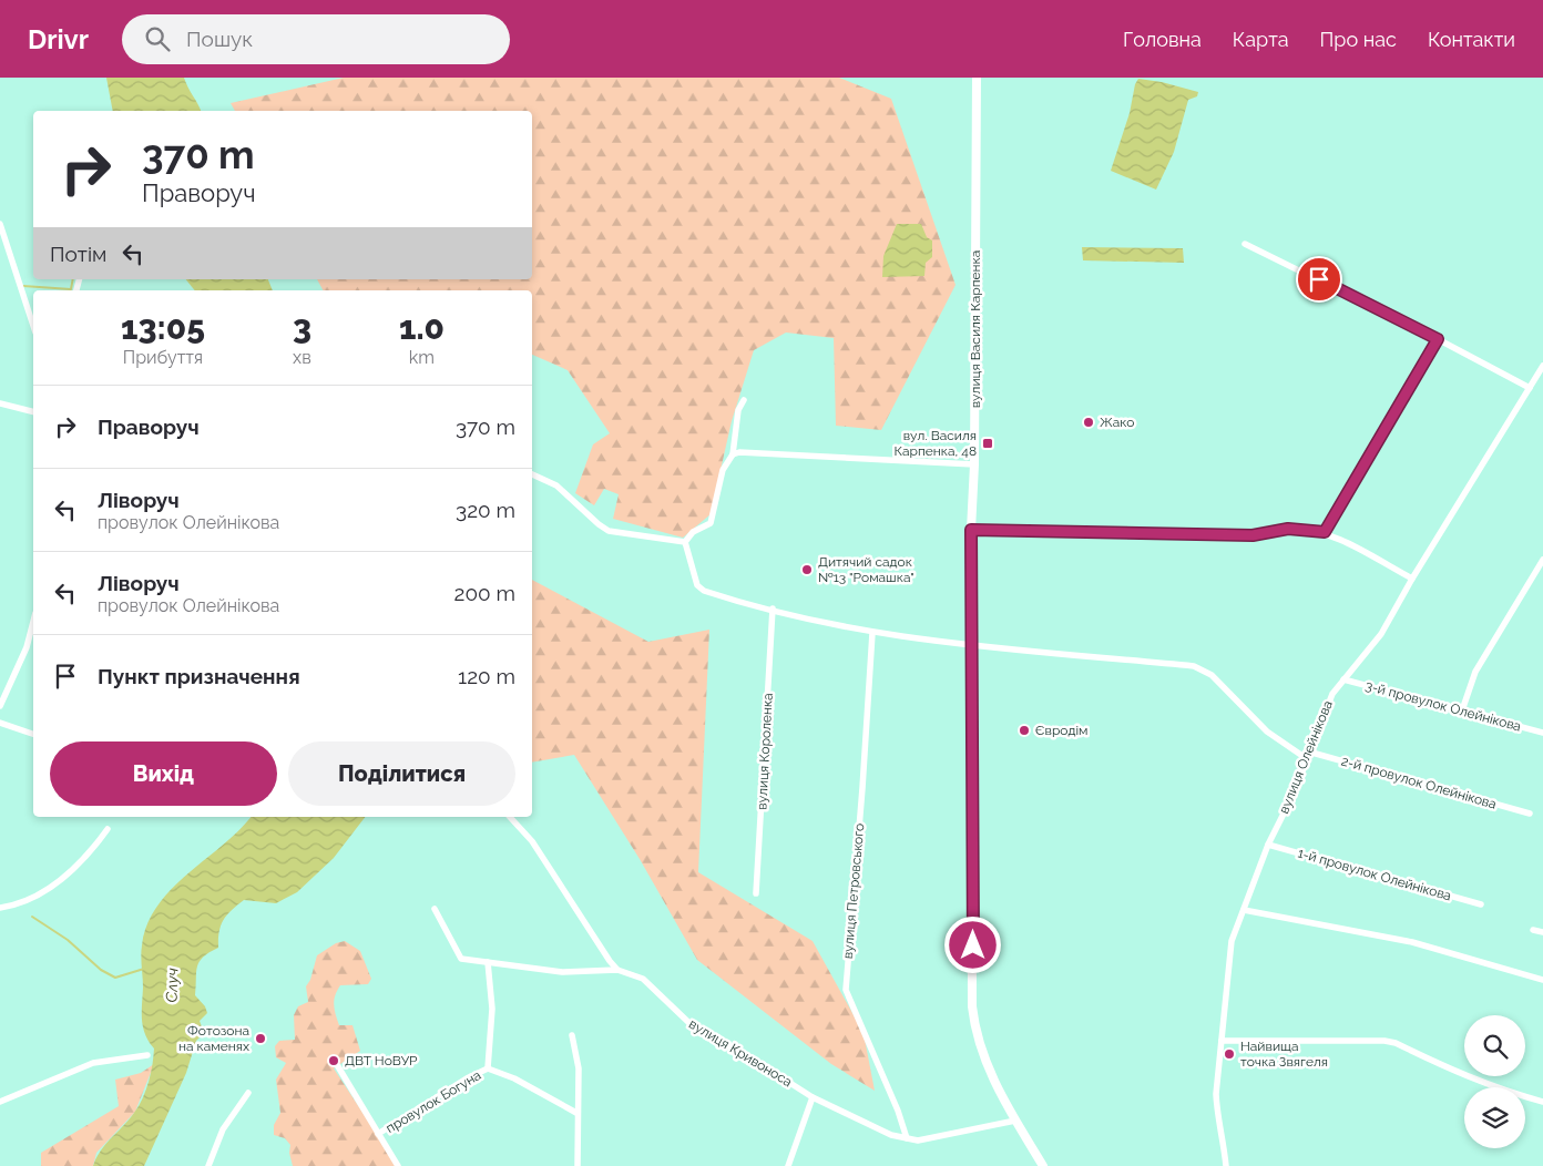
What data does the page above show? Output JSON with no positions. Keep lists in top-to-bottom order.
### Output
{
  "streets": {
    "street": [
      "вулиця Василя Карпенка",
      "3-й провулок Олейнікова",
      "вулиця Короленка",
      "вулиця Олейнікова",
      "2-й провулок Олейнікова",
      "1-й провулок Олейнікова",
      "вулиця Петровського",
      "вулиця Кривоноса",
      "провулок Богуна"
    ]
  },
  "crossings": [
    ["вулиця Василя Карпенка", "вулиця Кривоноса"],
    ["3-й провулок Олейнікова", "вулиця Олейнікова"],
    ["вулиця Олейнікова", "2-й провулок Олейнікова"],
    ["вулиця Олейнікова", "1-й провулок Олейнікова"],
    ["вулиця Петровського", "вулиця Кривоноса"],
    ["вулиця Кривоноса", "провулок Богуна"]
  ],
  "water": ["Случ"],
  "places": {
    "other": [
      "Жако",
      "Дитячий садок №13 \"Ромашка\"",
      "Євродім",
      "Фотозона на каменях",
      "Найвища точка Звягеля",
      "ДВТ НоВУР"
    ],
    "transit": ["вул. Василя Карпенка, 48"]
  },
  "page": {
    "header": "Drivr",
    "search": "Пошук",
    "nav": [
      "Головна",
      "Карта",
      "Про нас",
      "Контакти"
    ],
    "turn": ["370 m", "Праворуч"],
    "then": "Потім",
    "eta": [
      "13:05",
      "Прибуття",
      "3",
      "хв",
      "1.0",
      "km"
    ],
    "list": [
      {
        "name": "Праворуч",
        "value": "370 m"
      },
      {
        "name": "Ліворуч",
        "note": "провулок Олейнікова",
        "value": "320 m"
      },
      {
        "name": "Ліворуч",
        "note": "провулок Олейнікова",
        "value": "200 m"
      },
      {
        "name": "Пункт призначення",
        "value": "120 m"
      }
    ],
    "buttons": ["Вихід", "Поділитися"]
  }
}
